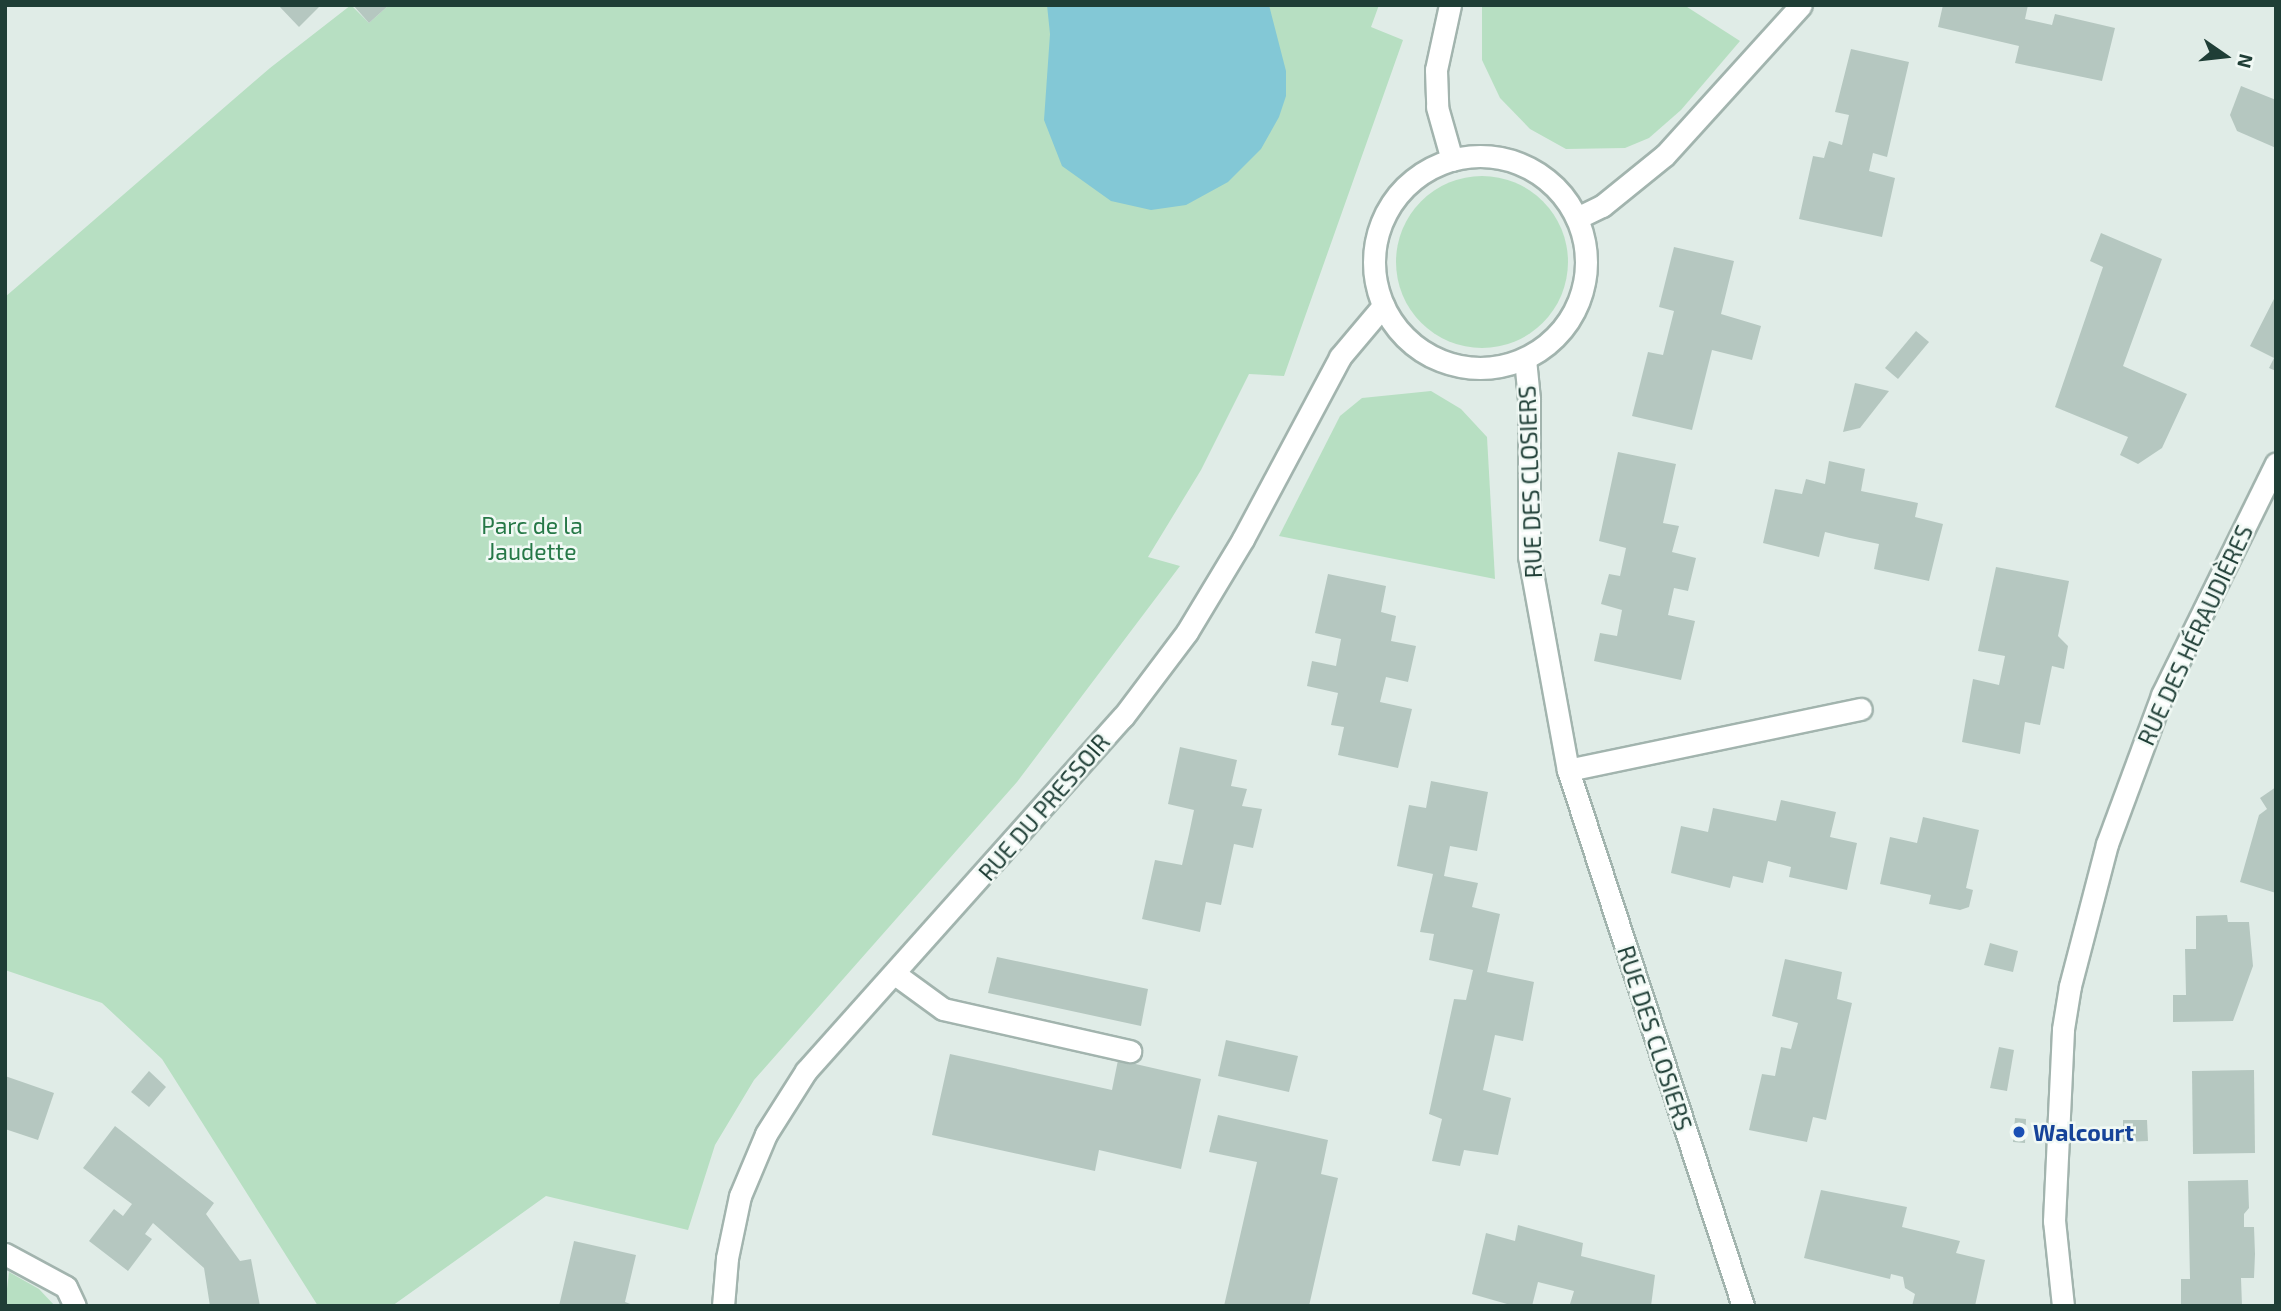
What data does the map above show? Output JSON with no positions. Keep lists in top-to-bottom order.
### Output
{
  "streets": {
    "street": ["RUE DES CLOSIERS", "RUE DES HÉRAUDIÈRES", "RUE DU PRESSOIR"]
  },
  "crossings": [
    ["RUE DES CLOSIERS", "RUE DU PRESSOIR"]
  ],
  "parks": ["Parc de la Jaudette"],
  "places": ["Walcourt"],
  "north": "right"
}
